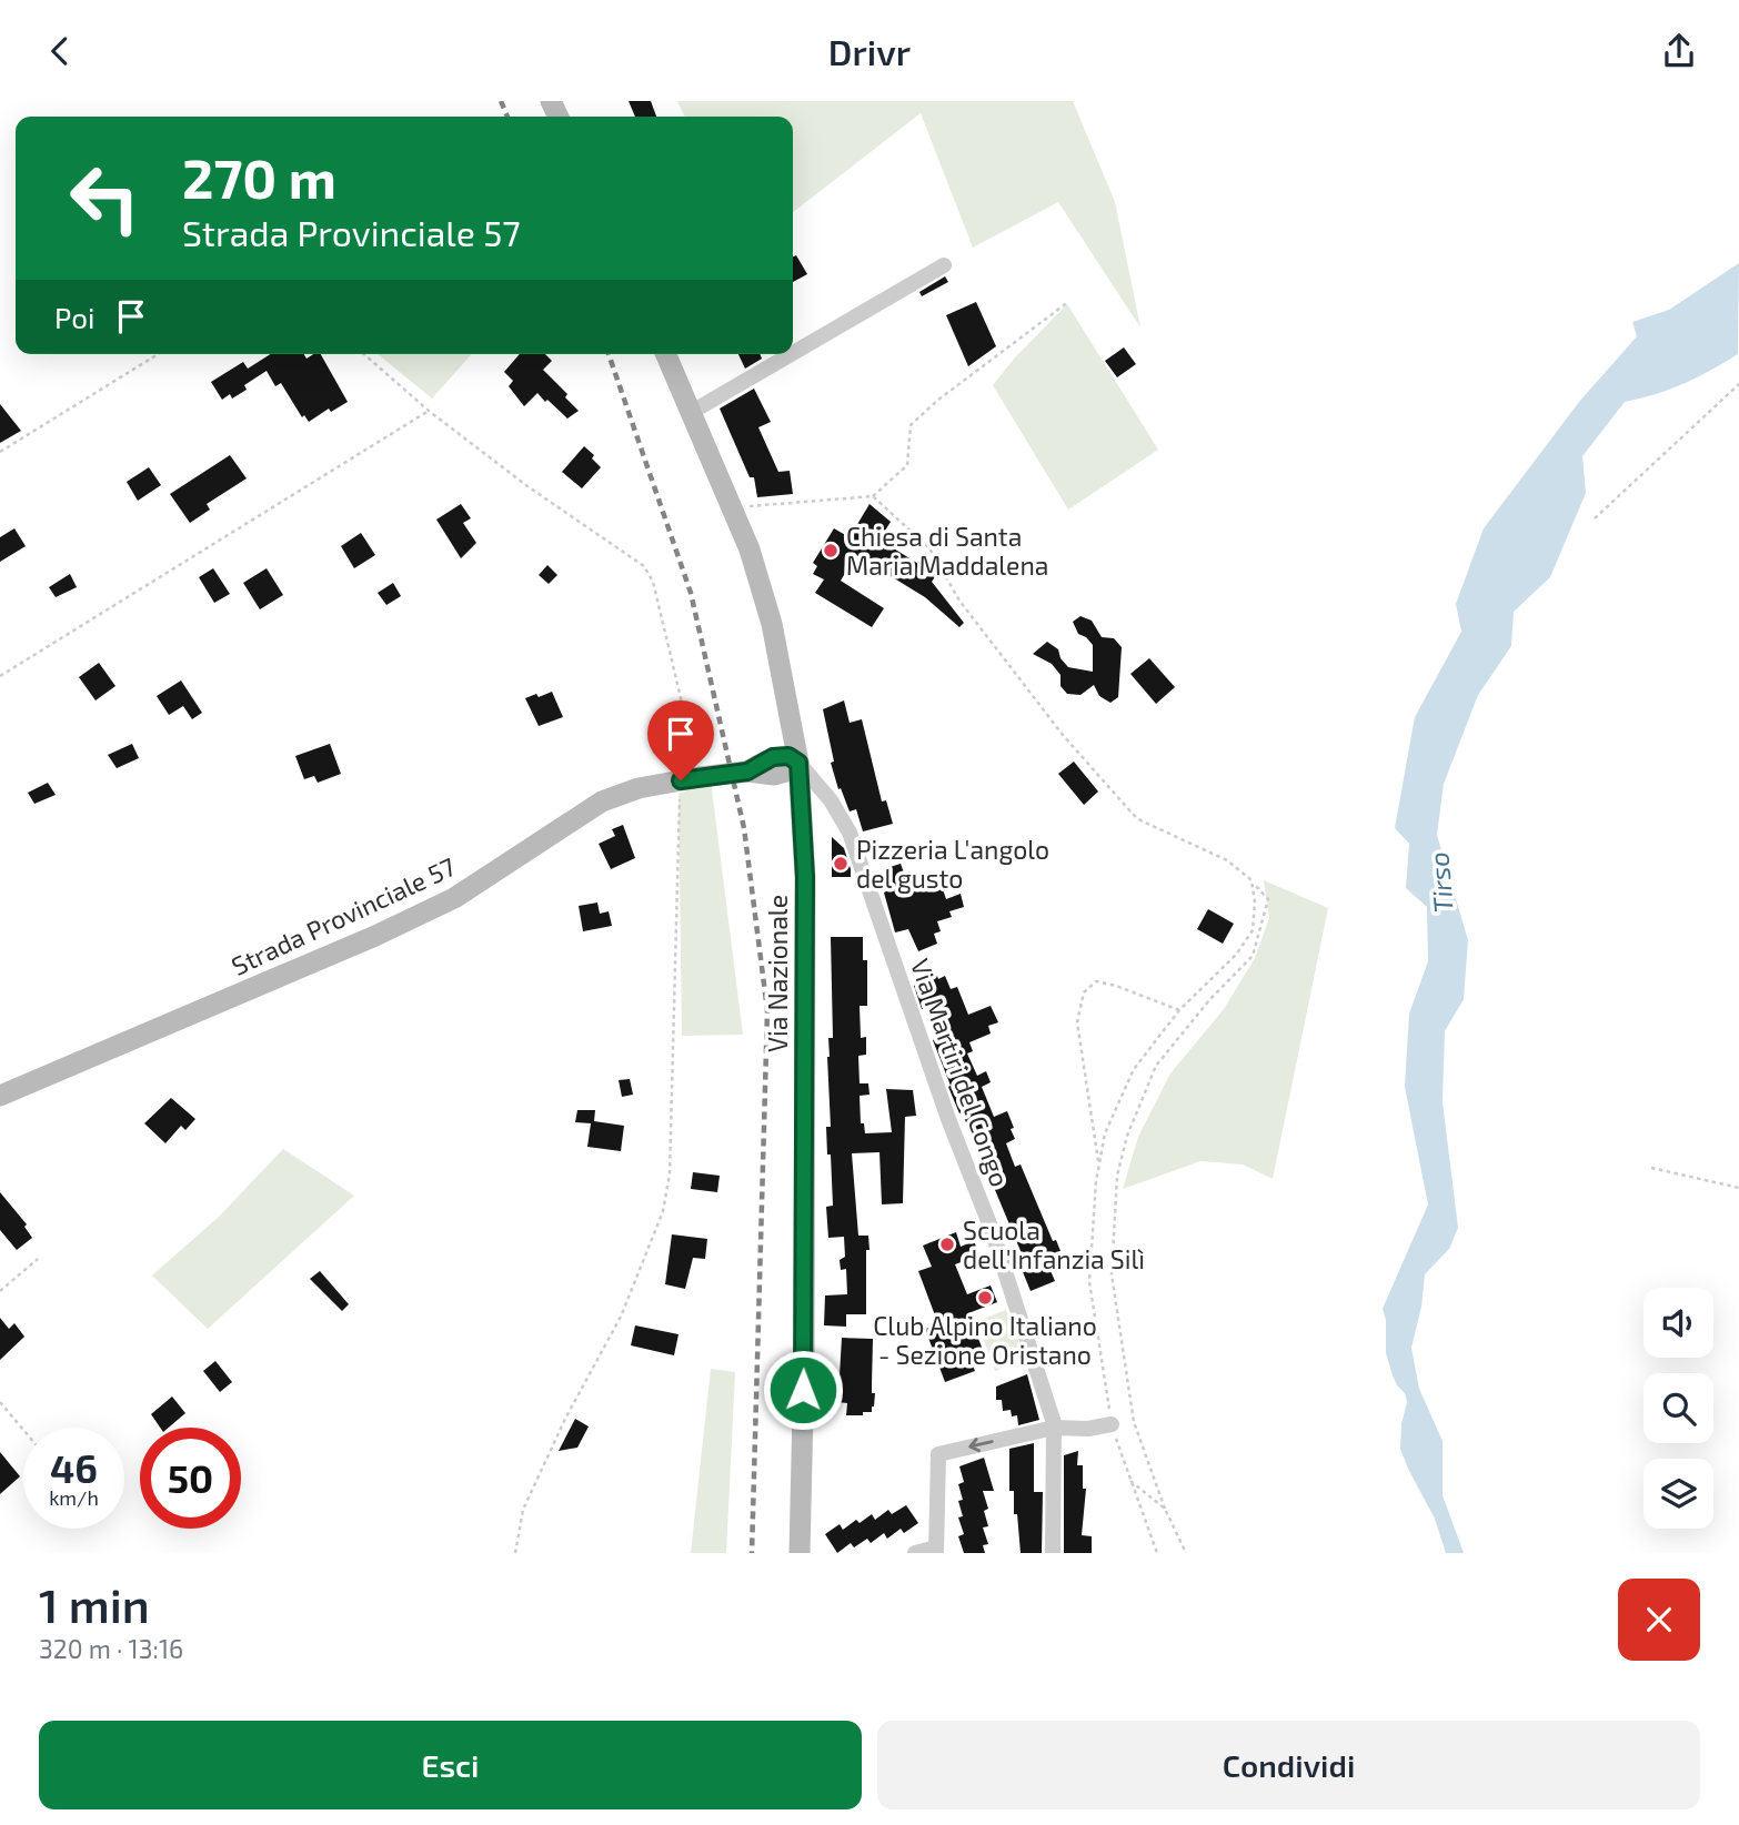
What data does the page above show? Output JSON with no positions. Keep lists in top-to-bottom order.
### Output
{
  "streets": {
    "main road": ["Strada Provinciale 57", "Via Nazionale"],
    "street": ["Via Martiri del Congo"]
  },
  "crossings": [
    ["Via Nazionale", "Via Martiri del Congo"]
  ],
  "water": ["Tirso"],
  "places": [
    "Chiesa di Santa Maria Maddalena",
    "Pizzeria L'angolo del gusto",
    "Scuola dell'Infanzia Silì",
    "Club Alpino Italiano - Sezione Oristano"
  ],
  "page": {
    "header": "Drivr",
    "turn": ["270 m", "Strada Provinciale 57"],
    "then": "Poi",
    "speed": "46 km/h",
    "limit": "50",
    "heading": ["1 min", "320 m · 13:16"],
    "buttons": ["Esci", "Condividi"]
  }
}
